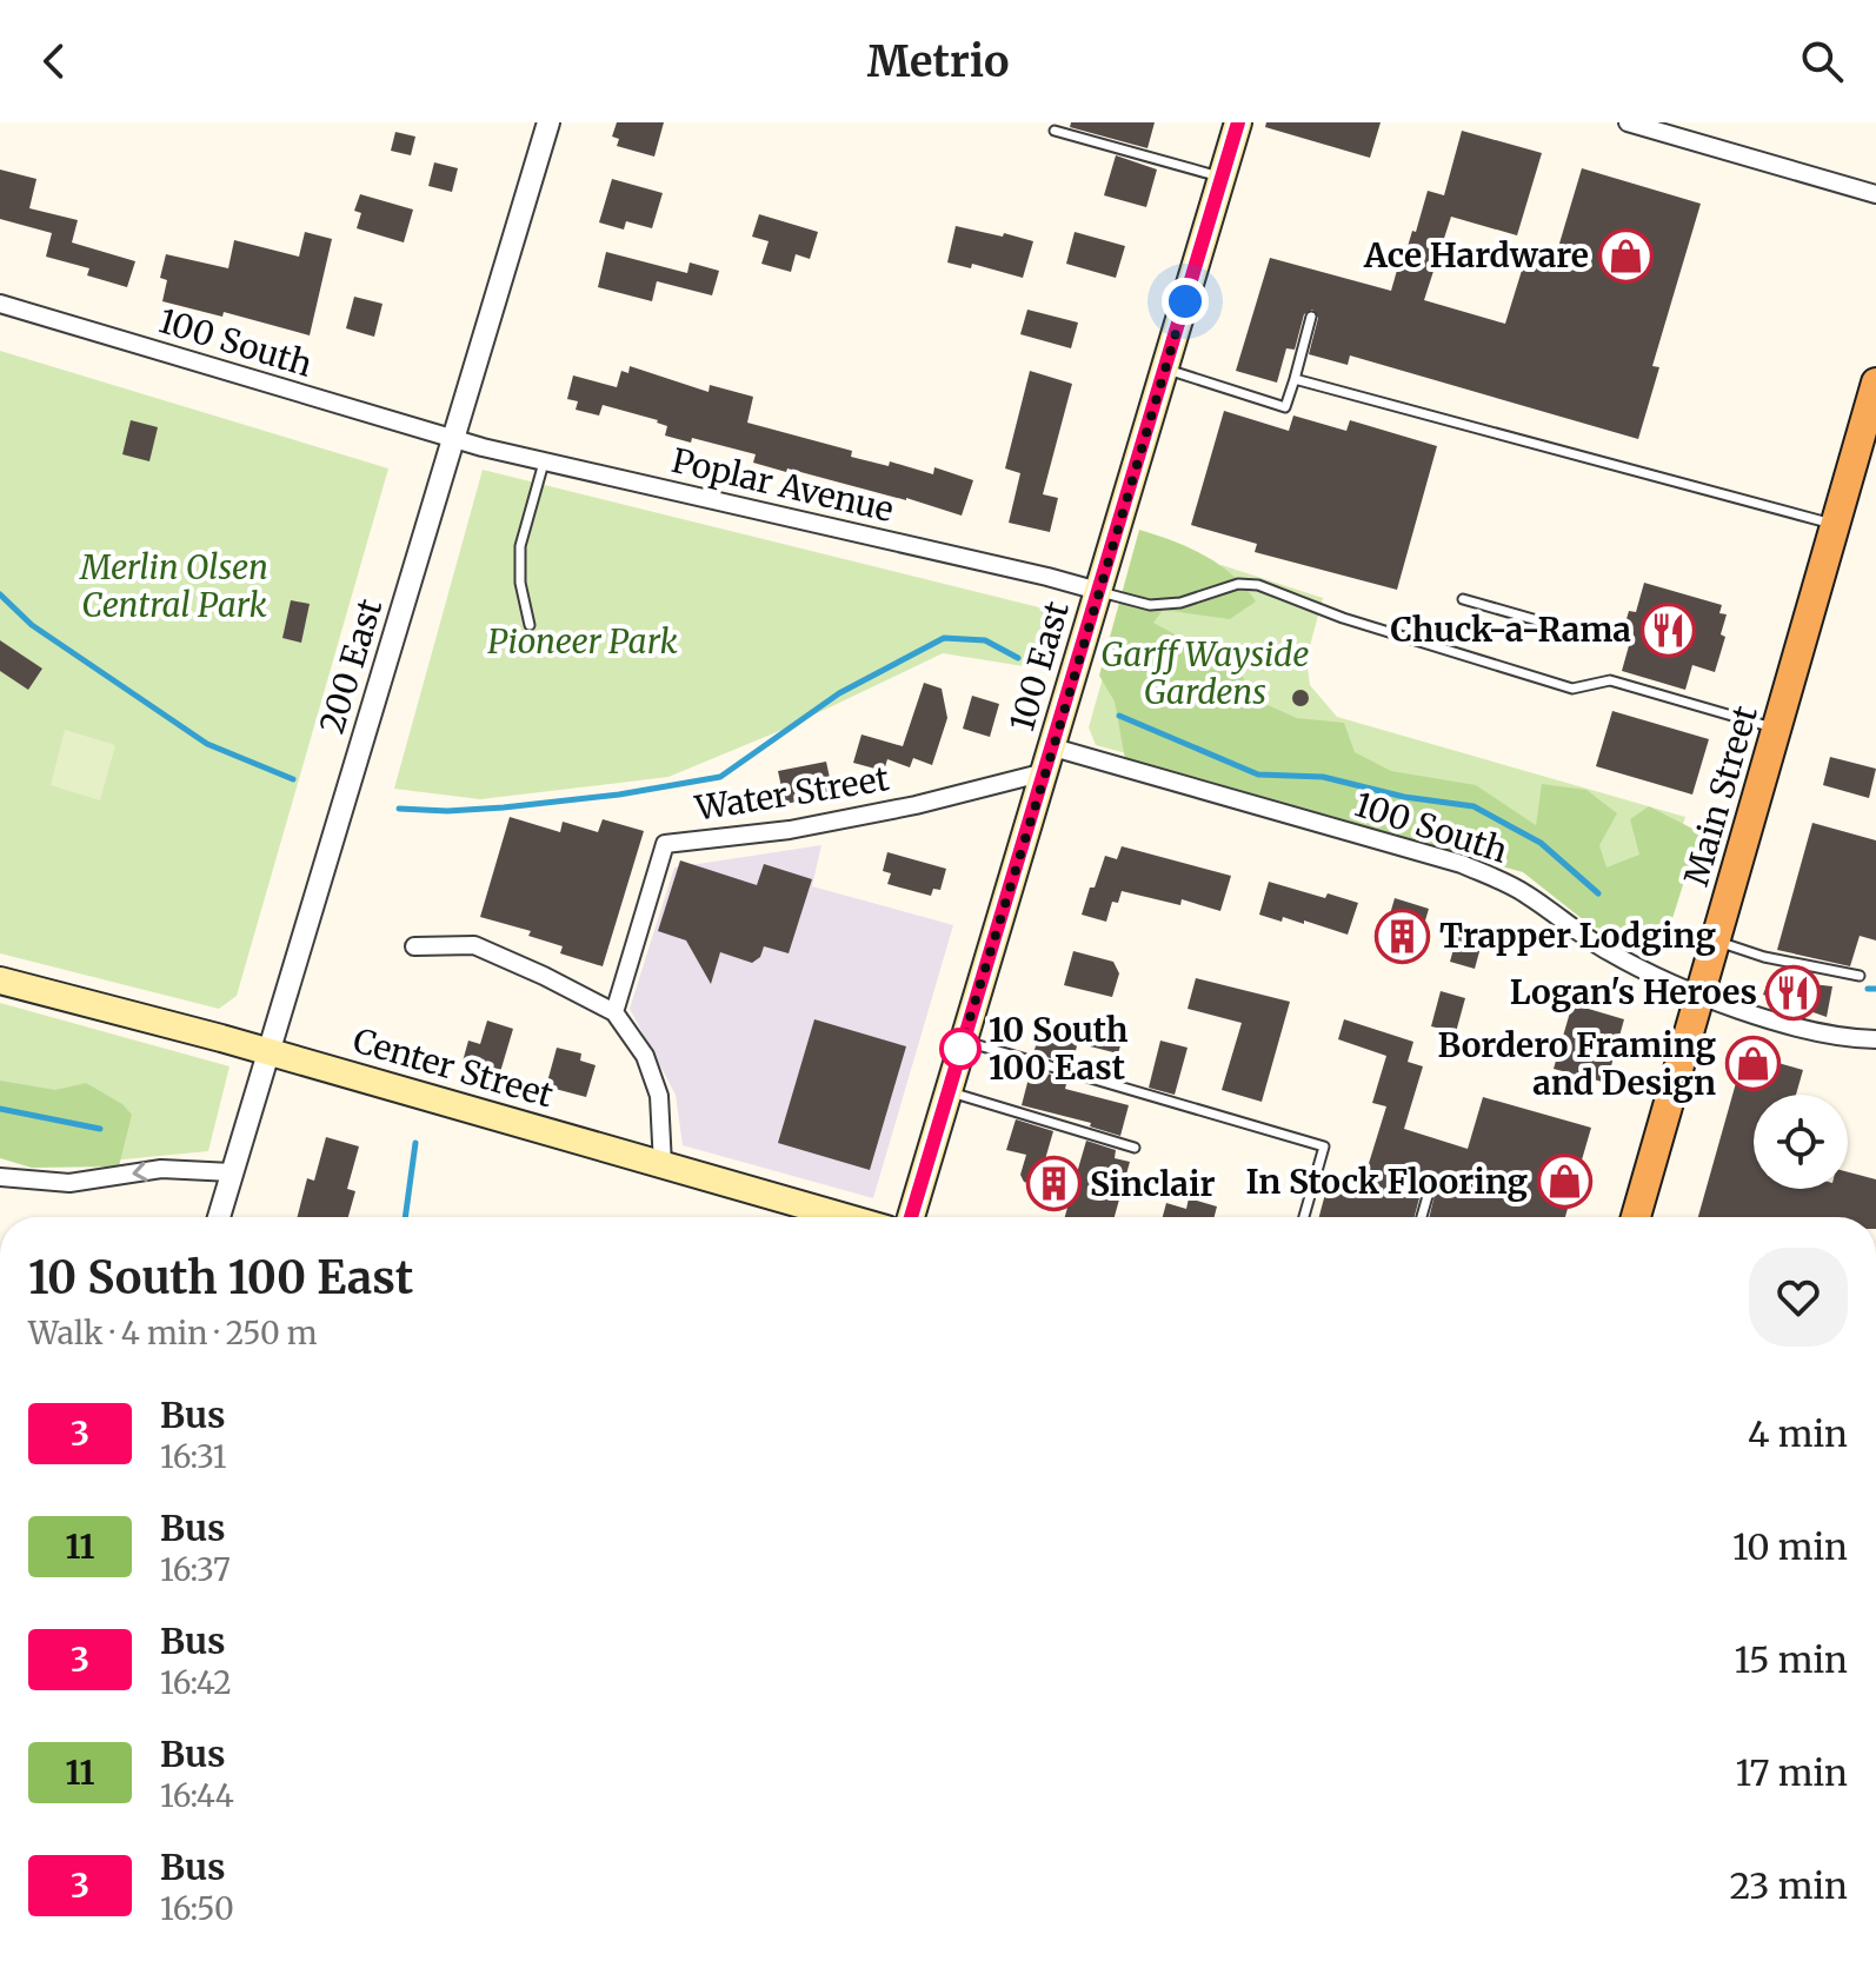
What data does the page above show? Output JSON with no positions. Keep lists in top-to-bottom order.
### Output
{
  "streets": {
    "highway": ["Main Street"],
    "main road": ["100 East", "Center Street"],
    "street": [
      "100 South",
      "Poplar Avenue",
      "200 East",
      "Water Street"
    ]
  },
  "crossings": [
    ["100 South", "Poplar Avenue"],
    ["100 South", "200 East"],
    ["100 South", "100 East"],
    ["100 South", "Water Street"],
    ["100 South", "Main Street"],
    ["Poplar Avenue", "200 East"],
    ["Poplar Avenue", "100 East"],
    ["200 East", "Center Street"],
    ["100 East", "Water Street"]
  ],
  "parks": ["Merlin Olsen Central Park", "Pioneer Park", "Garff Wayside Gardens"],
  "places": {
    "shop": ["Ace Hardware", "Bordero Framing and Design", "In Stock Flooring"],
    "restaurant": ["Chuck-a-Rama", "Logan's Heroes"],
    "building": ["Trapper Lodging", "Sinclair"],
    "other": ["10 South 100 East"]
  },
  "lines": ["bus line 3"],
  "page": {
    "header": "Metrio",
    "heading": ["10 South 100 East", "Walk · 4 min · 250 m"],
    "list": [
      {
        "mark": "3",
        "name": "Bus",
        "note": "16:31",
        "value": "4 min"
      },
      {
        "mark": "11",
        "name": "Bus",
        "note": "16:37",
        "value": "10 min"
      },
      {
        "mark": "3",
        "name": "Bus",
        "note": "16:42",
        "value": "15 min"
      },
      {
        "mark": "11",
        "name": "Bus",
        "note": "16:44",
        "value": "17 min"
      },
      {
        "mark": "3",
        "name": "Bus",
        "note": "16:50",
        "value": "23 min"
      }
    ]
  }
}
